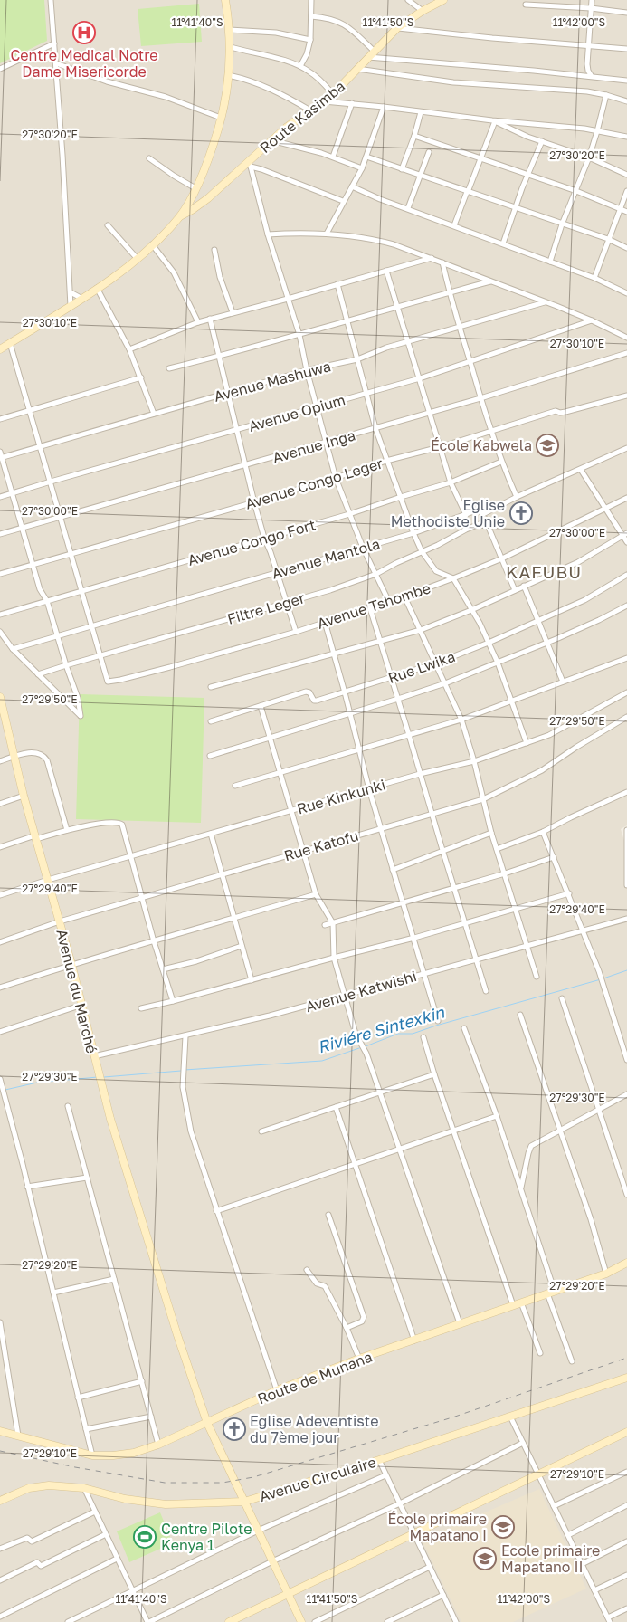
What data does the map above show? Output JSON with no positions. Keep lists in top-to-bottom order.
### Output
{
  "streets": {
    "street": [
      "Route Kasimba",
      "Avenue Mashuwa",
      "Avenue Opium",
      "Avenue Inga",
      "Avenue Congo Leger",
      "Avenue Congo Fort",
      "Avenue Mantola",
      "Avenue Tshombe",
      "Filtre Leger",
      "Rue Lwika",
      "Rue Kinkunki",
      "Rue Katofu",
      "Avenue du Marché",
      "Avenue Katwishi",
      "Route de Munana",
      "Avenue Circulaire"
    ]
  },
  "crossings": [
    ["Avenue Tshombe", "Filtre Leger"],
    ["Rue Kinkunki", "Avenue du Marché"],
    ["Rue Katofu", "Avenue du Marché"],
    ["Avenue du Marché", "Avenue Katwishi"],
    ["Avenue du Marché", "Route de Munana"],
    ["Avenue du Marché", "Avenue Circulaire"]
  ],
  "districts": ["KAFUBU"],
  "water": ["Riviére Sintexkin"],
  "places": {
    "hospital": ["Centre Medical Notre Dame Misericorde"],
    "school or university": ["École Kabwela", "École primaire Mapatano I", "Ecole primaire Mapatano II"],
    "church": ["Eglise Methodiste Unie", "Eglise Adeventiste du 7ème jour"],
    "sports": ["Centre Pilote Kenya 1"]
  },
  "coordinates": [
    "11°41'40\"S",
    "11°41'50\"S",
    "11°42'00\"S",
    "27°30'20\"E",
    "27°30'10\"E",
    "27°30'00\"E",
    "27°29'50\"E",
    "27°29'40\"E",
    "27°29'30\"E",
    "27°29'20\"E",
    "27°29'10\"E"
  ]
}
